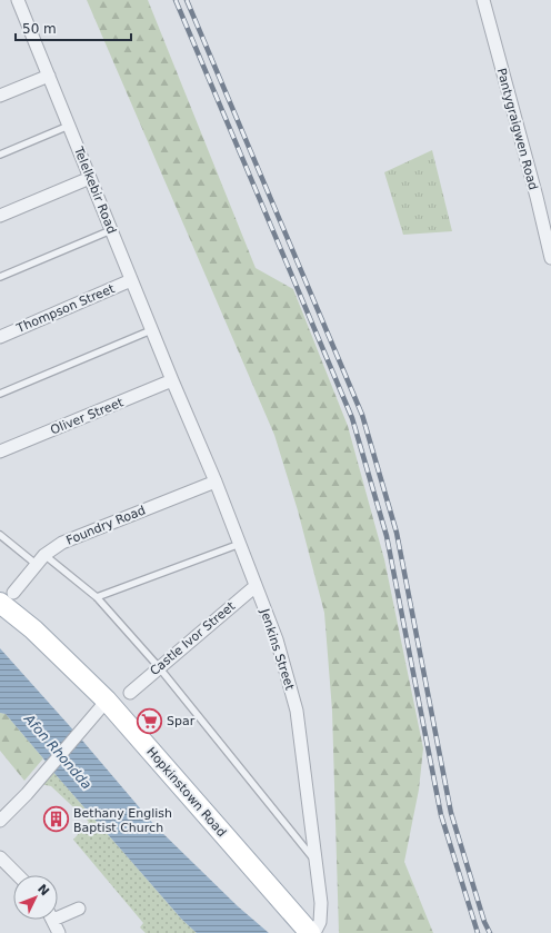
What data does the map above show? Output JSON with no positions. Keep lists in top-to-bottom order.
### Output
{
  "streets": {
    "main road": ["Hopkinstown Road"],
    "street": [
      "Pantygraigwen Road",
      "Telelkebir Road",
      "Thompson Street",
      "Oliver Street",
      "Foundry Road",
      "Castle Ivor Street",
      "Jenkins Street"
    ]
  },
  "crossings": [
    ["Telelkebir Road", "Thompson Street"],
    ["Telelkebir Road", "Oliver Street"],
    ["Telelkebir Road", "Jenkins Street"],
    ["Oliver Street", "Jenkins Street"],
    ["Foundry Road", "Jenkins Street"],
    ["Foundry Road", "Hopkinstown Road"],
    ["Castle Ivor Street", "Jenkins Street"]
  ],
  "water": ["Afon Rhondda"],
  "places": {
    "supermarket": ["Spar"],
    "building": ["Bethany English Baptist Church"]
  },
  "scale_bar": "50 m",
  "north": "top right"
}
